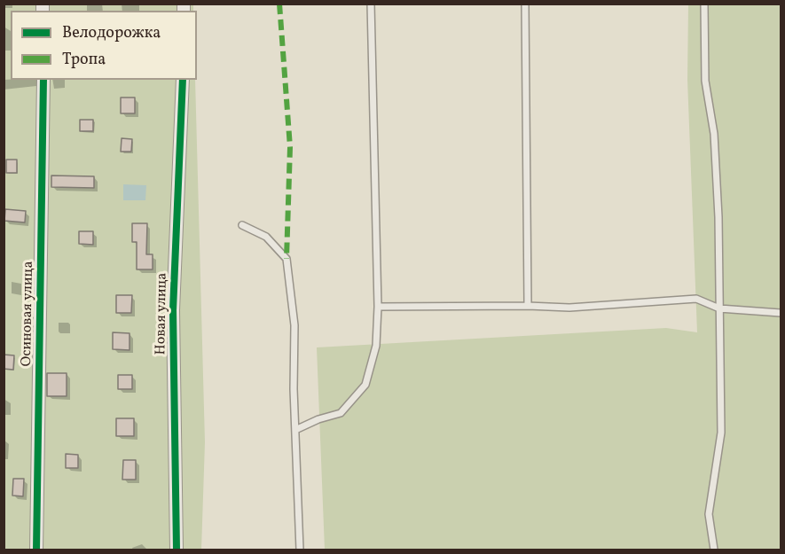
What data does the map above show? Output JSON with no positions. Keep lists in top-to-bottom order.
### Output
{
  "streets": {
    "street": ["Осиновая улица", "Новая улица"]
  },
  "legend": ["Велодорожка", "Тропа"]
}
